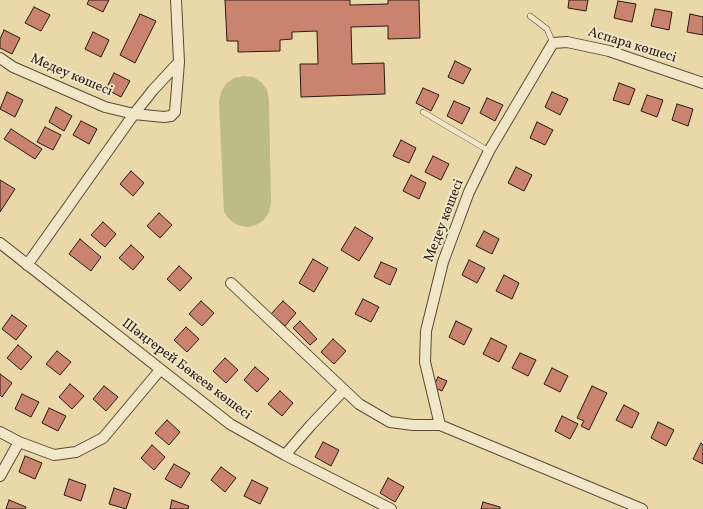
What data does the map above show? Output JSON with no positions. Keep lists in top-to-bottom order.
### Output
{
  "streets": {
    "street": ["Аспара көшесі", "Медеу көшесі", "Шәңгерей Бөкеев көшесі"]
  },
  "crossings": [
    ["Аспара көшесі", "Медеу көшесі"]
  ]
}
